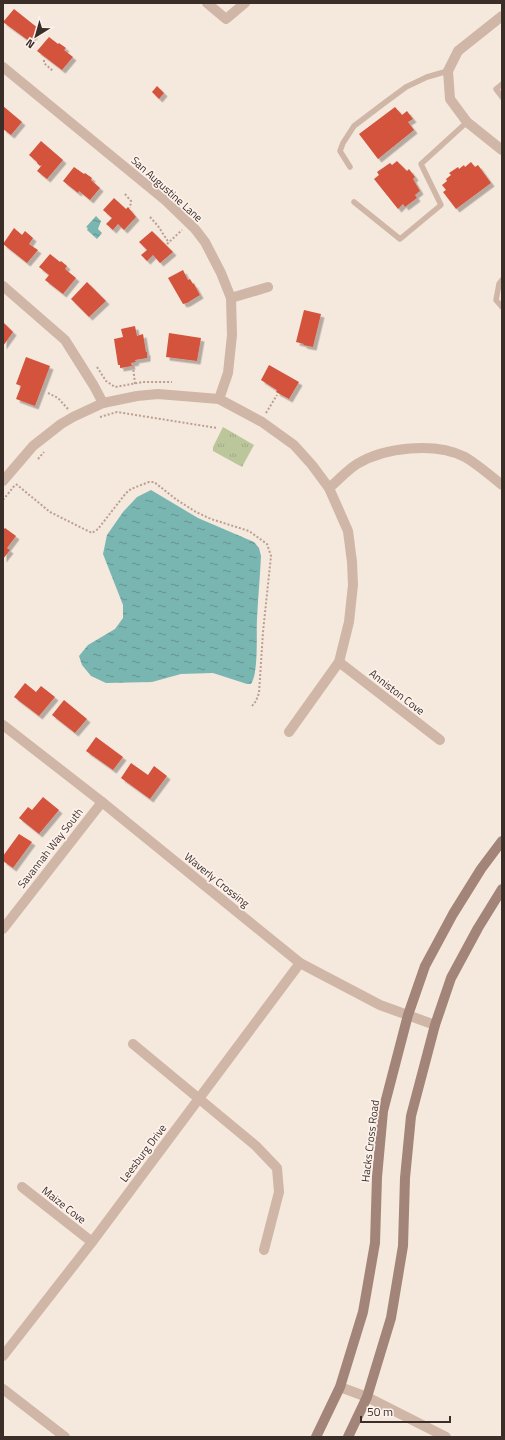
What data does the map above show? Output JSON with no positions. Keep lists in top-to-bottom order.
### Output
{
  "streets": {
    "main road": ["Hacks Cross Road"],
    "street": [
      "San Augustine Lane",
      "Anniston Cove",
      "Savannah Way South",
      "Waverly Crossing",
      "Leesburg Drive",
      "Maize Cove"
    ]
  },
  "crossings": [
    ["Savannah Way South", "Waverly Crossing"],
    ["Waverly Crossing", "Hacks Cross Road"],
    ["Waverly Crossing", "Leesburg Drive"],
    ["Leesburg Drive", "Maize Cove"]
  ],
  "scale_bar": "50 m",
  "north": "bottom left"
}
